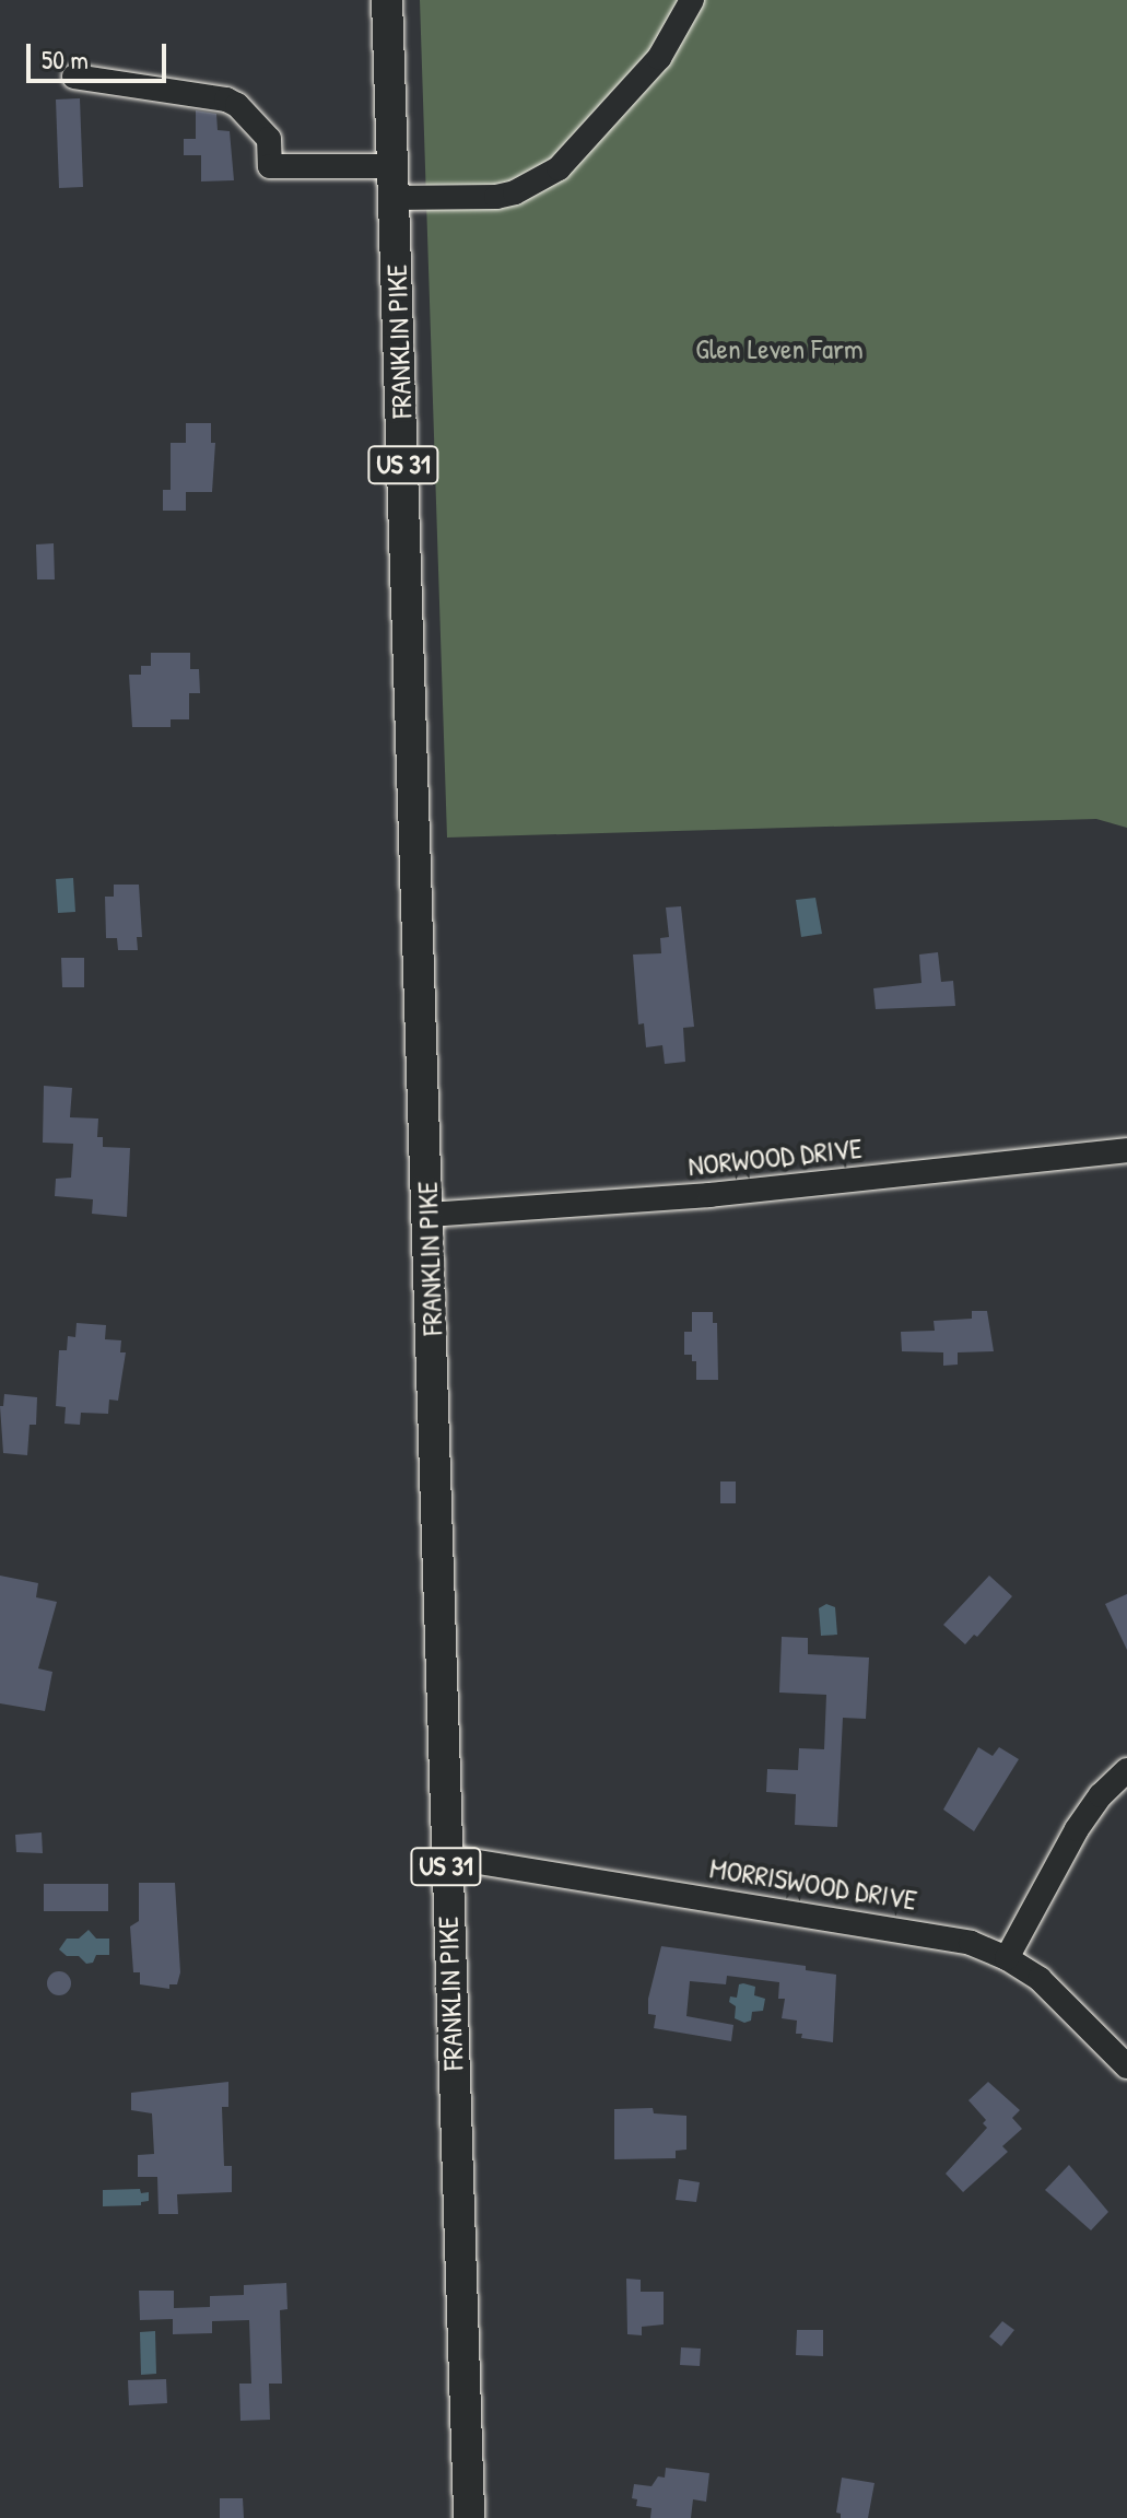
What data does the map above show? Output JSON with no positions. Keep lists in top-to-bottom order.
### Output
{
  "streets": {
    "main road": ["FRANKLIN PIKE", "US 31"],
    "street": ["NORWOOD DRIVE", "MORRISWOOD DRIVE"]
  },
  "crossings": [
    ["FRANKLIN PIKE", "NORWOOD DRIVE"],
    ["FRANKLIN PIKE", "MORRISWOOD DRIVE"]
  ],
  "parks": ["Glen Leven Farm"],
  "scale_bar": "50 m"
}
